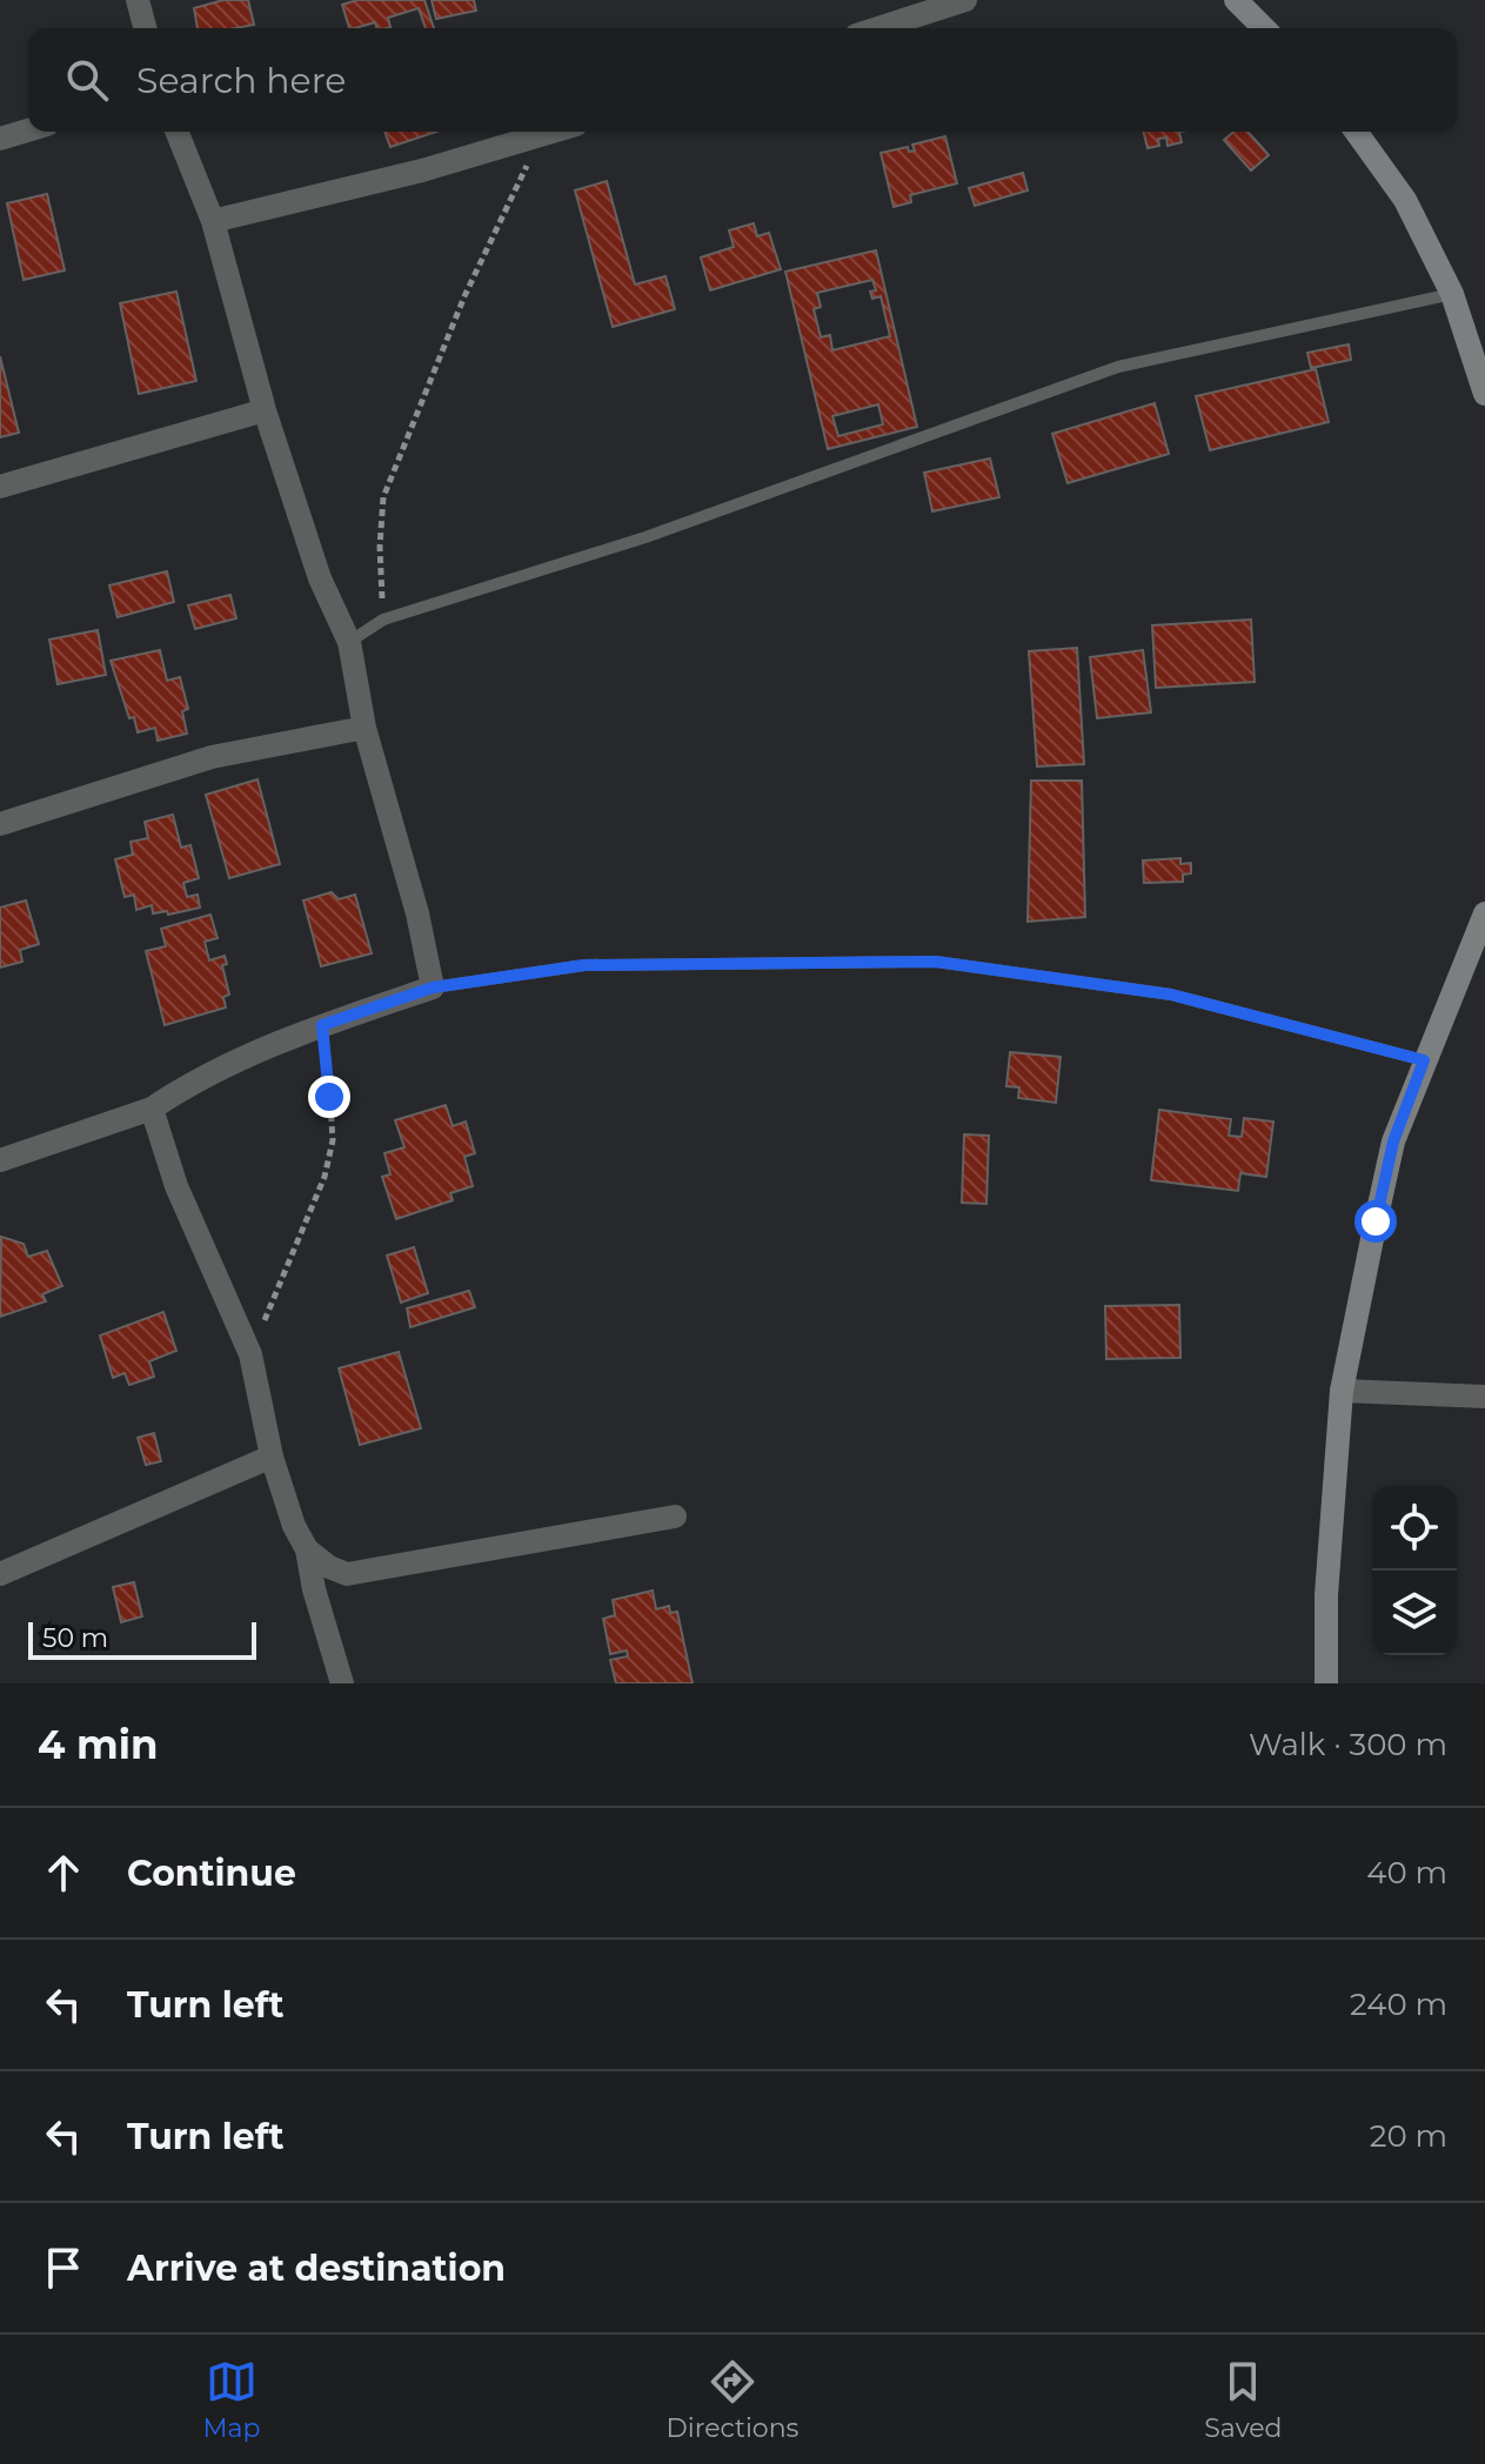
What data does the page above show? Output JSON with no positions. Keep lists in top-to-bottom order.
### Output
{
  "scale_bar": "50 m",
  "page": {
    "search": "Search here",
    "scale": "50 m",
    "heading": ["4 min", "Walk · 300 m"],
    "list": [
      ["Continue", "40 m"],
      ["Turn left", "240 m"],
      ["Turn left", "20 m"],
      "Arrive at destination"
    ],
    "nav": ["Map", "Directions", "Saved"]
  }
}
